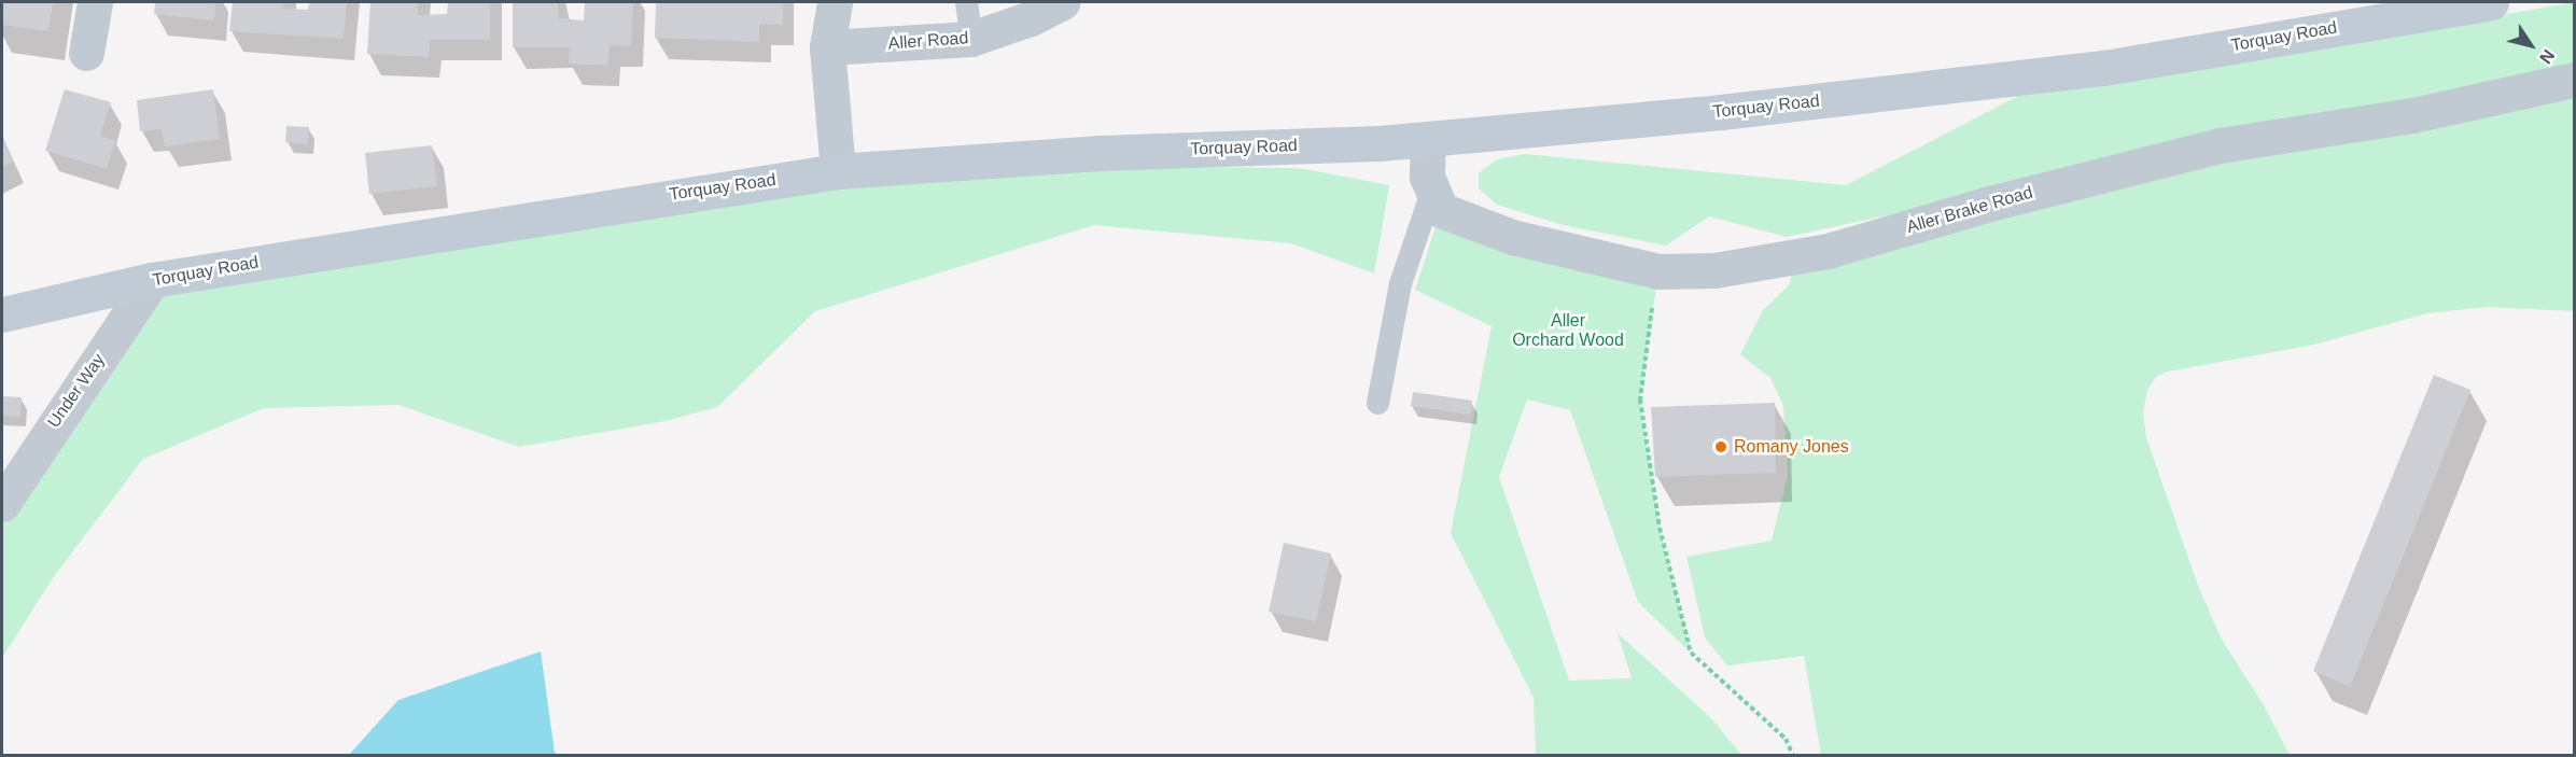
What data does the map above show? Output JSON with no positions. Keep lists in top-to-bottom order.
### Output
{
  "streets": {
    "street": [
      "Torquay Road",
      "Aller Road",
      "Aller Brake Road",
      "Under Way"
    ]
  },
  "crossings": [
    ["Torquay Road", "Aller Brake Road"],
    ["Torquay Road", "Under Way"]
  ],
  "parks": ["Aller Orchard Wood"],
  "places": ["Romany Jones"],
  "north": "bottom right"
}
